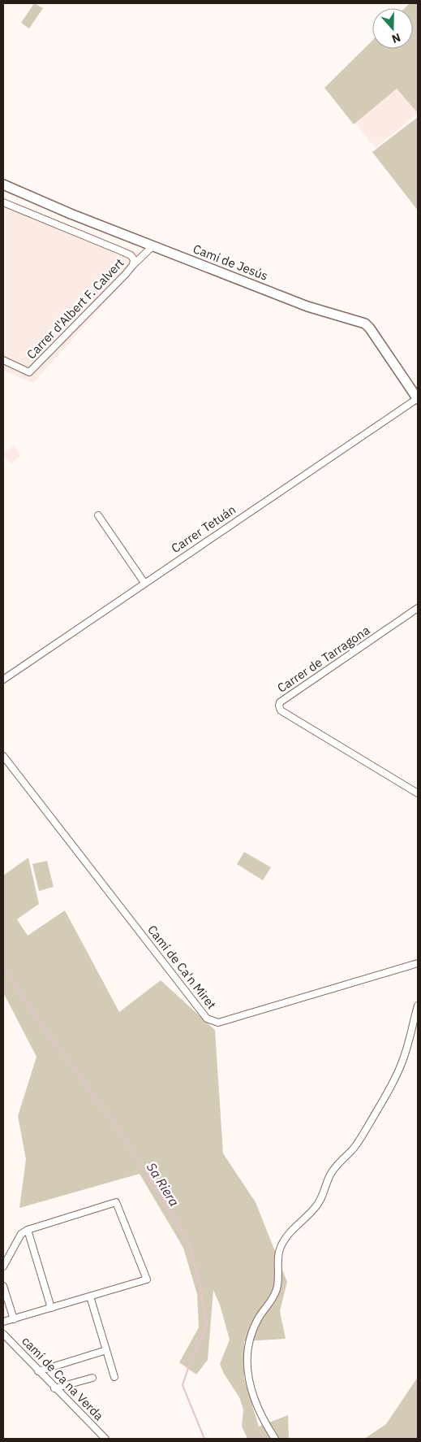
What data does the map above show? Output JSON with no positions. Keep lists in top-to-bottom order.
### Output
{
  "streets": {
    "street": [
      "Camí de Jesús",
      "Carrer d'Albert F. Calvert",
      "Carrer Tetuán",
      "Carrer de Tarragona",
      "Camí de Ca'n Miret",
      "camí de Ca na Verda"
    ]
  },
  "crossings": [
    ["Camí de Jesús", "Carrer d'Albert F. Calvert"],
    ["Camí de Jesús", "Carrer Tetuán"]
  ],
  "water": ["Sa Riera"],
  "north": "bottom"
}
